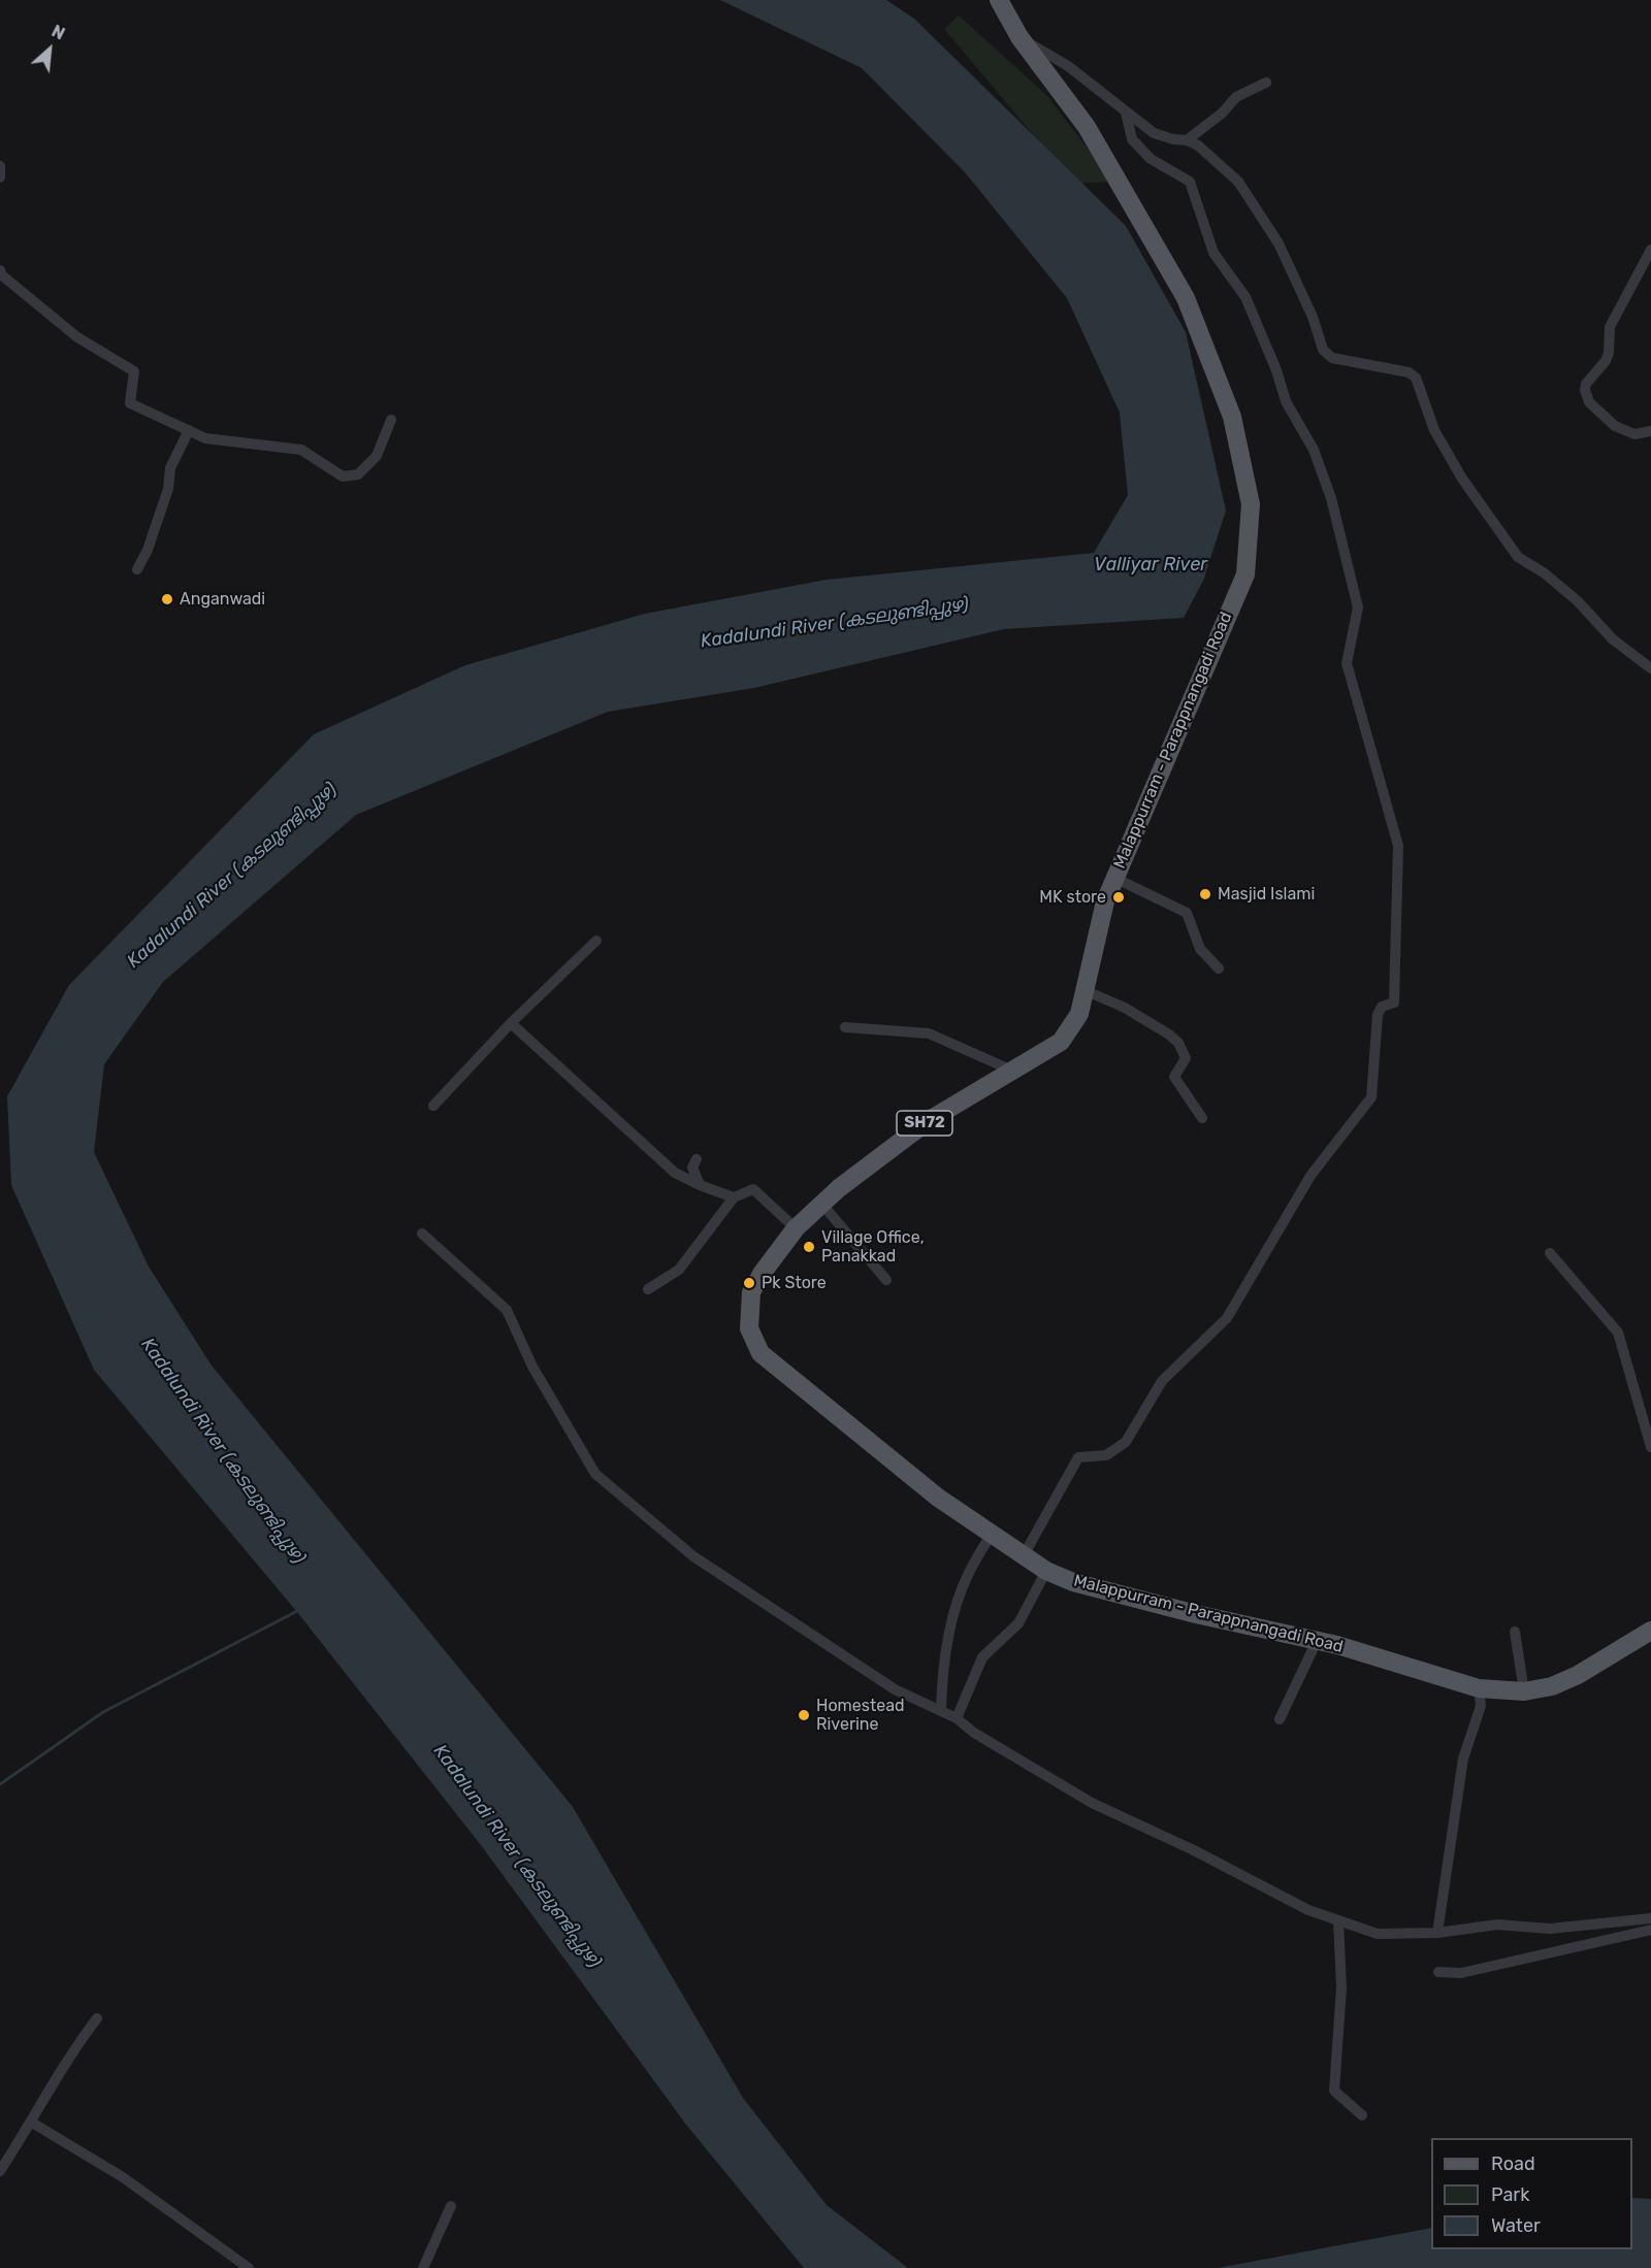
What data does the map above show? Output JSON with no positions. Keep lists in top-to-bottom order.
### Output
{
  "streets": {
    "main road": ["Malappurram - Parappnangadi Road", "SH72"]
  },
  "water": ["Valliyar River", "Kadalundi River (കടലുണ്ടിപ്പുഴ)"],
  "places": [
    "Anganwadi",
    "Masjid Islami",
    "MK store",
    "Village Office, Panakkad",
    "Pk Store",
    "Homestead Riverine"
  ],
  "legend": ["Road", "Park", "Water"],
  "north": "top right"
}
